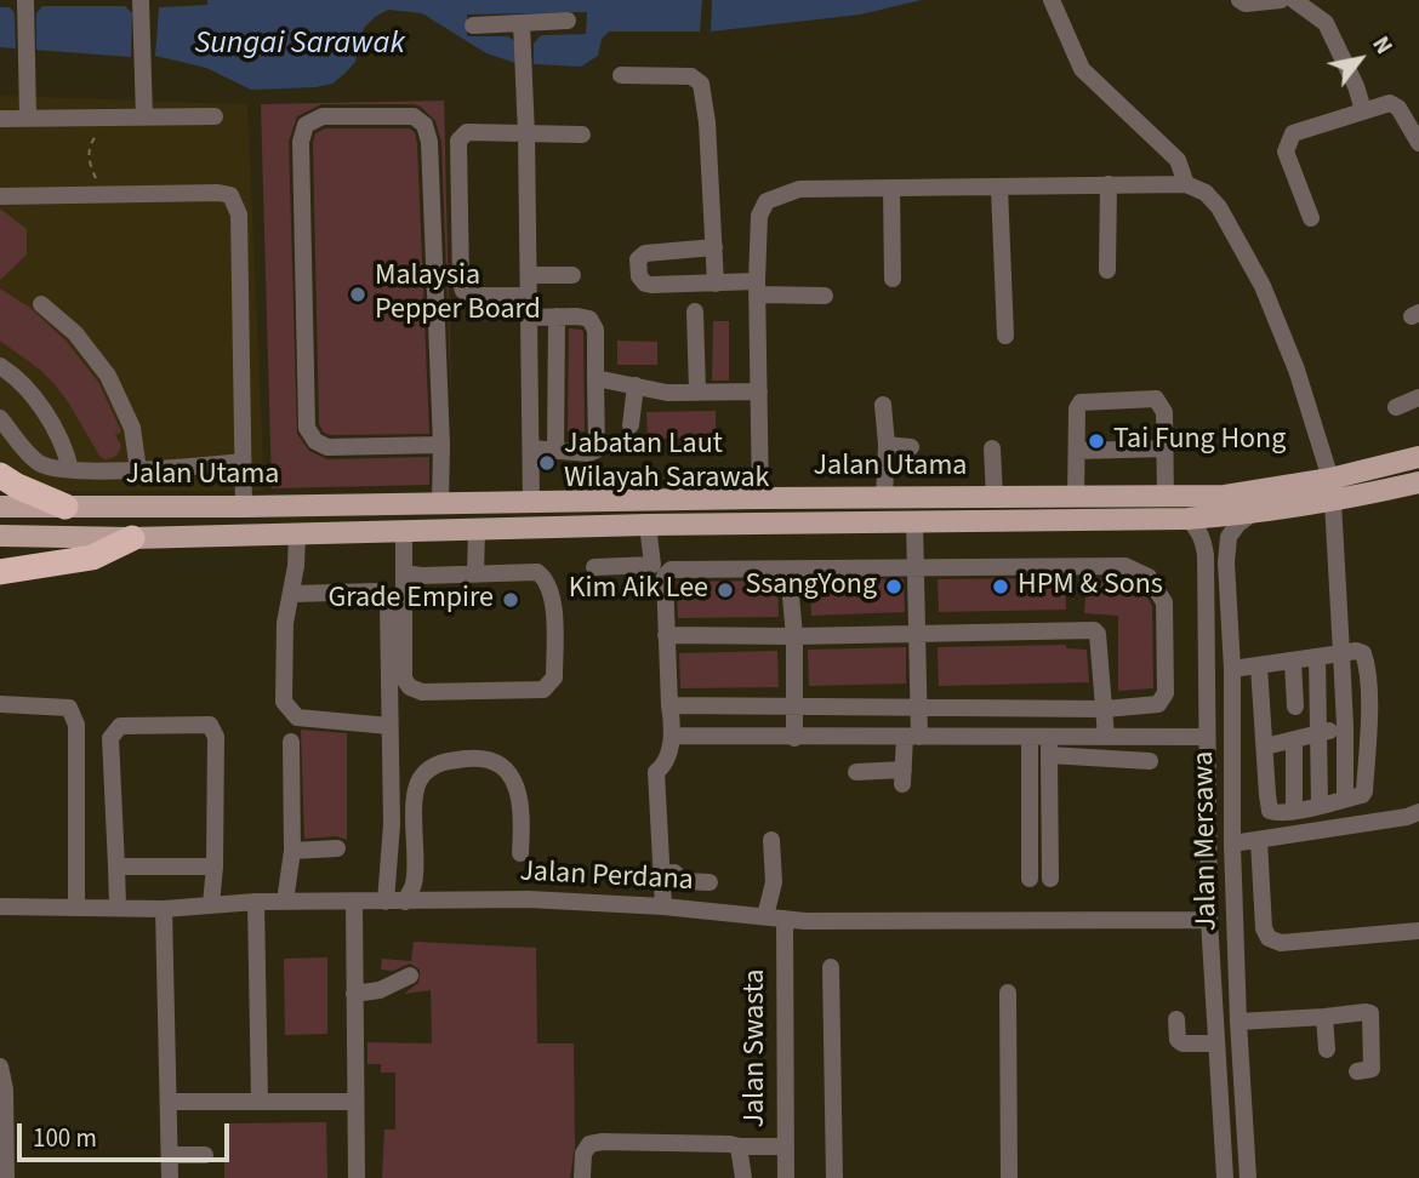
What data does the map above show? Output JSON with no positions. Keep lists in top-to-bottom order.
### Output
{
  "streets": {
    "main road": ["Jalan Utama"],
    "street": ["Jalan Mersawa", "Jalan Perdana", "Jalan Swasta"]
  },
  "crossings": [
    ["Jalan Utama", "Jalan Mersawa"],
    ["Jalan Mersawa", "Jalan Perdana"],
    ["Jalan Perdana", "Jalan Swasta"]
  ],
  "water": ["Sungai Sarawak"],
  "places": [
    "Malaysia Pepper Board",
    "Tai Fung Hong",
    "Jabatan Laut Wilayah Sarawak",
    "SsangYong",
    "HPM & Sons",
    "Kim Aik Lee",
    "Grade Empire"
  ],
  "scale_bar": "100 m",
  "north": "top right"
}
